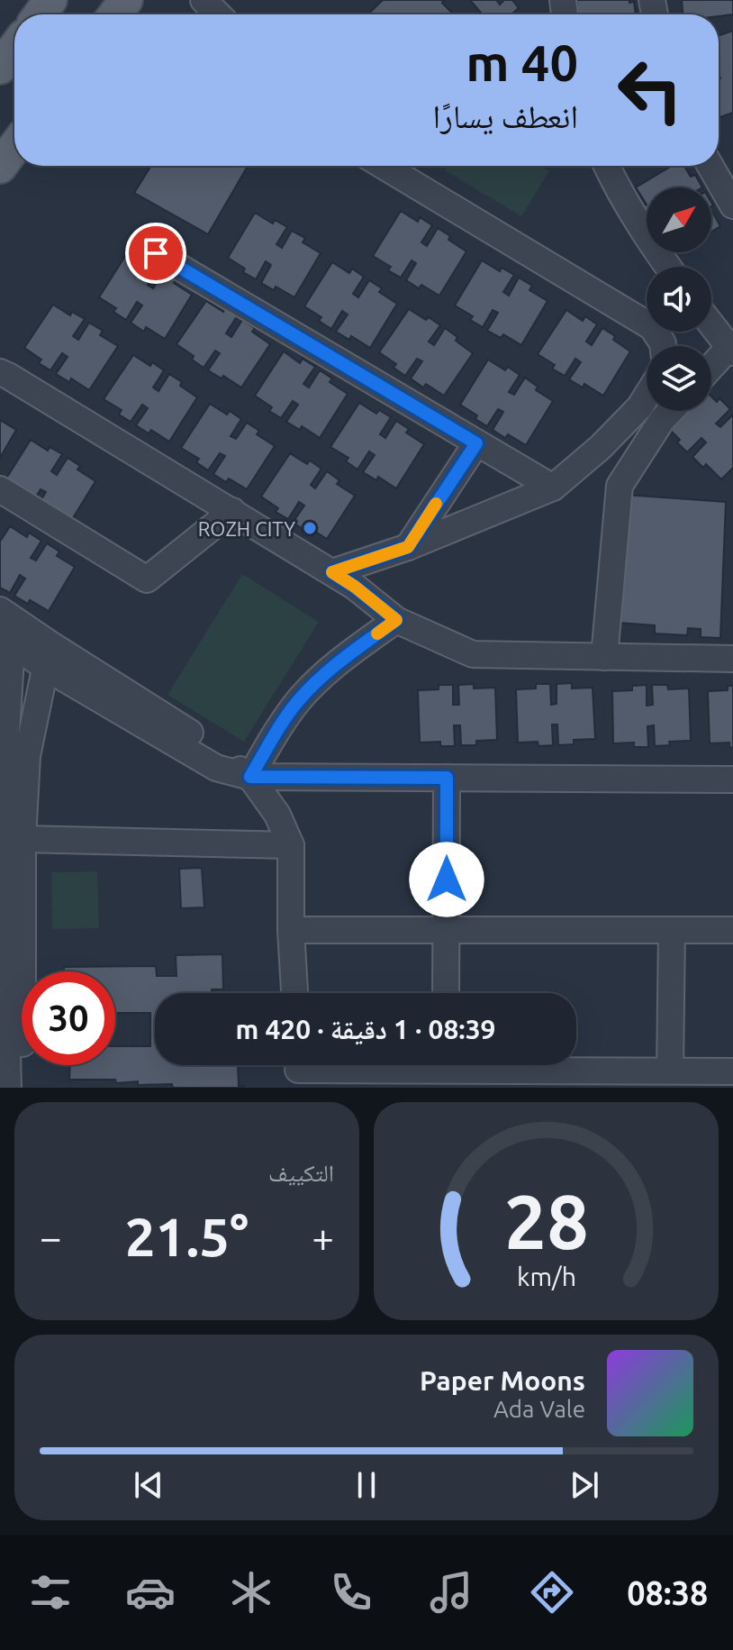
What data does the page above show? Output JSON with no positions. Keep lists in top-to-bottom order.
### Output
{
  "places": ["ROZH CITY"],
  "north": "top right",
  "page": {
    "turn": ["40 m", "انعطف يسارًا"],
    "limit": "30",
    "trip": "08:39 · 1 دقيقة · 420 m",
    "tile": "التكييف",
    "heat": ["−", "21.5°", "+"],
    "song": ["Paper Moons", "Ada Vale"],
    "tabs": "08:38",
    "gauge": ["28", "km/h"]
  }
}
